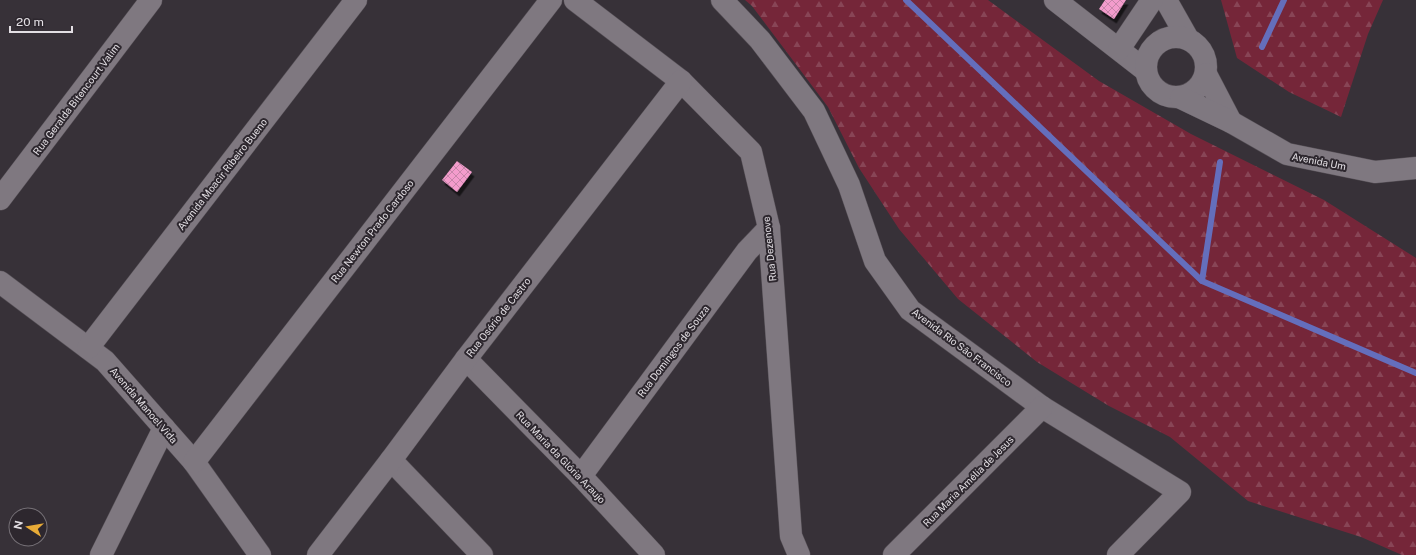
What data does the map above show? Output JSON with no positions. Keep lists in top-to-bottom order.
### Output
{
  "streets": {
    "street": [
      "Rua Geralda Bitencourt Valim",
      "Avenida Um",
      "Avenida Moacir Ribeiro Bueno",
      "Rua Newton Prado Cardoso",
      "Rua Dezenove",
      "Rua Osório de Castro",
      "Avenida Rio São Francisco",
      "Rua Domingos de Souza",
      "Avenida Manoel Vida",
      "Rua Maria da Glória Araujo",
      "Rua Maria Amélia de Jesus"
    ]
  },
  "crossings": [
    ["Avenida Moacir Ribeiro Bueno", "Avenida Manoel Vida"],
    ["Rua Newton Prado Cardoso", "Avenida Manoel Vida"],
    ["Rua Dezenove", "Rua Osório de Castro"],
    ["Rua Dezenove", "Rua Domingos de Souza"],
    ["Rua Osório de Castro", "Rua Maria da Glória Araujo"],
    ["Avenida Rio São Francisco", "Rua Maria Amélia de Jesus"],
    ["Rua Domingos de Souza", "Rua Maria da Glória Araujo"]
  ],
  "scale_bar": "20 m",
  "north": "left"
}
